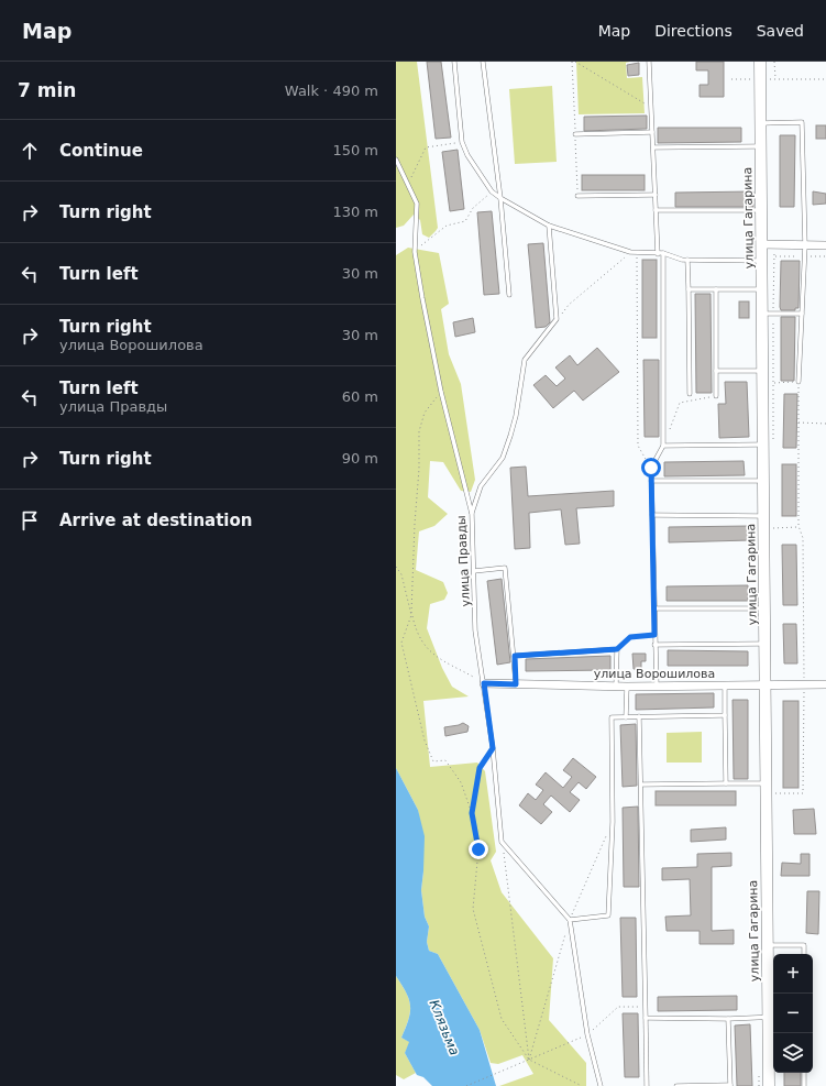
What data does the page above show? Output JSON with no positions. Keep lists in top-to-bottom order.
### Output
{
  "streets": {
    "main road": ["улица Гагарина"],
    "street": ["улица Ворошилова"],
    "lane": ["улица Правды"]
  },
  "crossings": [
    ["улица Гагарина", "улица Ворошилова"],
    ["улица Правды", "улица Ворошилова"]
  ],
  "water": ["Клязьма"],
  "page": {
    "header": "Map",
    "nav": ["Map", "Directions", "Saved"],
    "heading": ["7 min", "Walk · 490 m"],
    "list": [
      ["Continue", "150 m"],
      ["Turn right", "130 m"],
      ["Turn left", "30 m"],
      ["Turn right", "улица Ворошилова", "30 m"],
      ["Turn left", "улица Правды", "60 m"],
      ["Turn right", "90 m"],
      "Arrive at destination"
    ],
    "map_buttons": ["+", "−"]
  }
}
